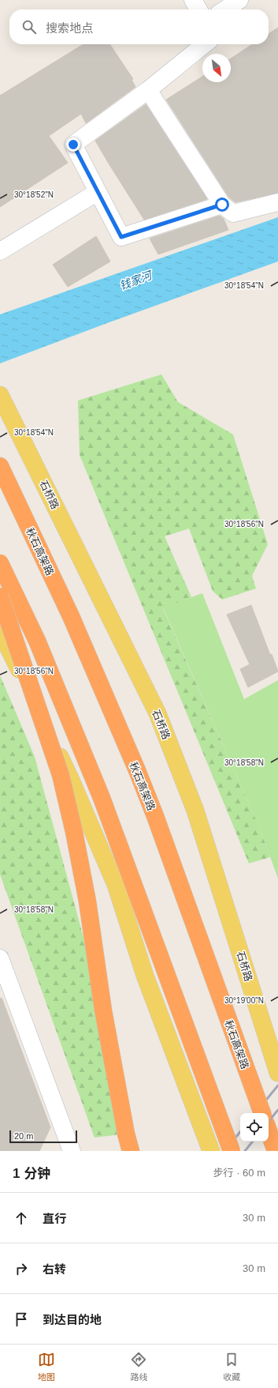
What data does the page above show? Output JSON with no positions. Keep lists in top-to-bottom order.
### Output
{
  "streets": {
    "highway": ["秋石高架路"],
    "main road": ["石桥路"]
  },
  "water": ["钱家河"],
  "scale_bar": "20 m",
  "north": "bottom right",
  "page": {
    "search": "搜索地点",
    "scale": "20 m",
    "heading": ["1 分钟", "步行 · 60 m"],
    "list": [
      ["直行", "30 m"],
      ["右转", "30 m"],
      "到达目的地"
    ],
    "nav": ["地图", "路线", "收藏"]
  },
  "coordinates": [
    "30°18'52\"N",
    "30°18'54\"N",
    "30°18'56\"N",
    "30°18'58\"N",
    "30°19'00\"N"
  ]
}
